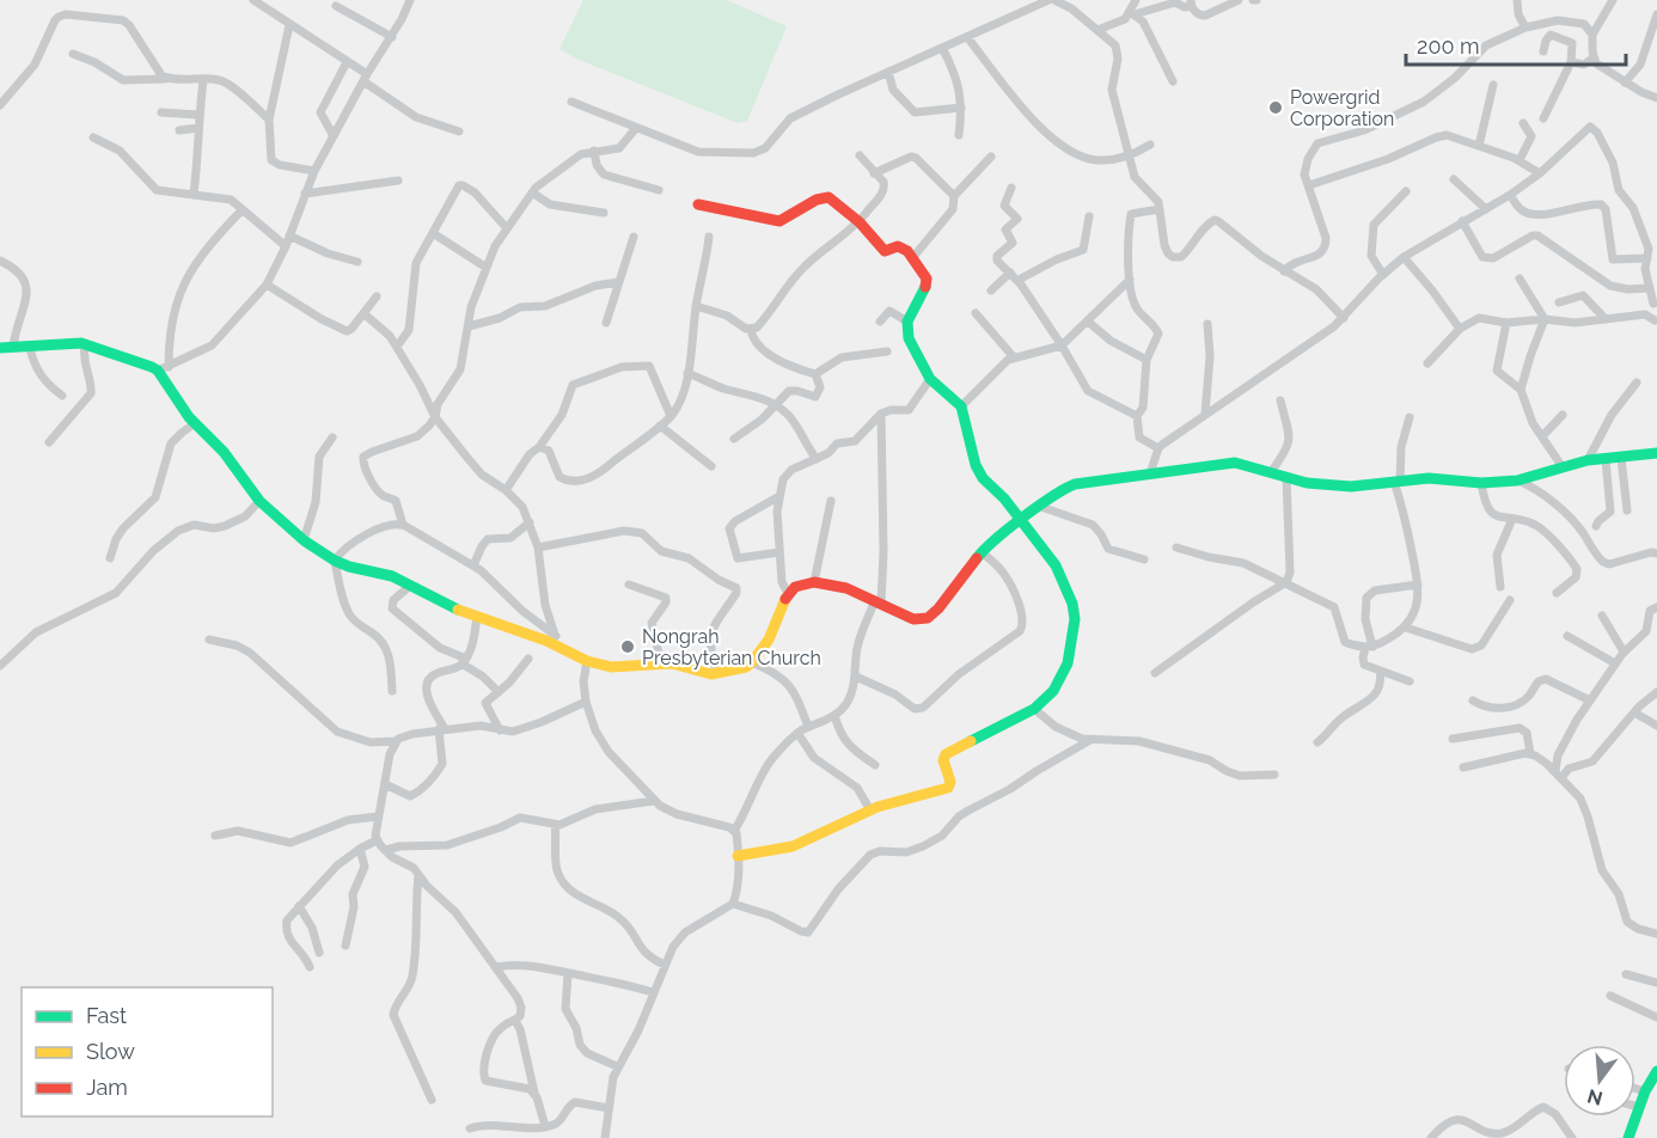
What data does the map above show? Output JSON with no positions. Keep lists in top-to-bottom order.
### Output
{
  "places": ["Powergrid Corporation", "Nongrah Presbyterian Church"],
  "legend": ["Fast", "Slow", "Jam"],
  "scale_bar": "200 m",
  "north": "bottom"
}
